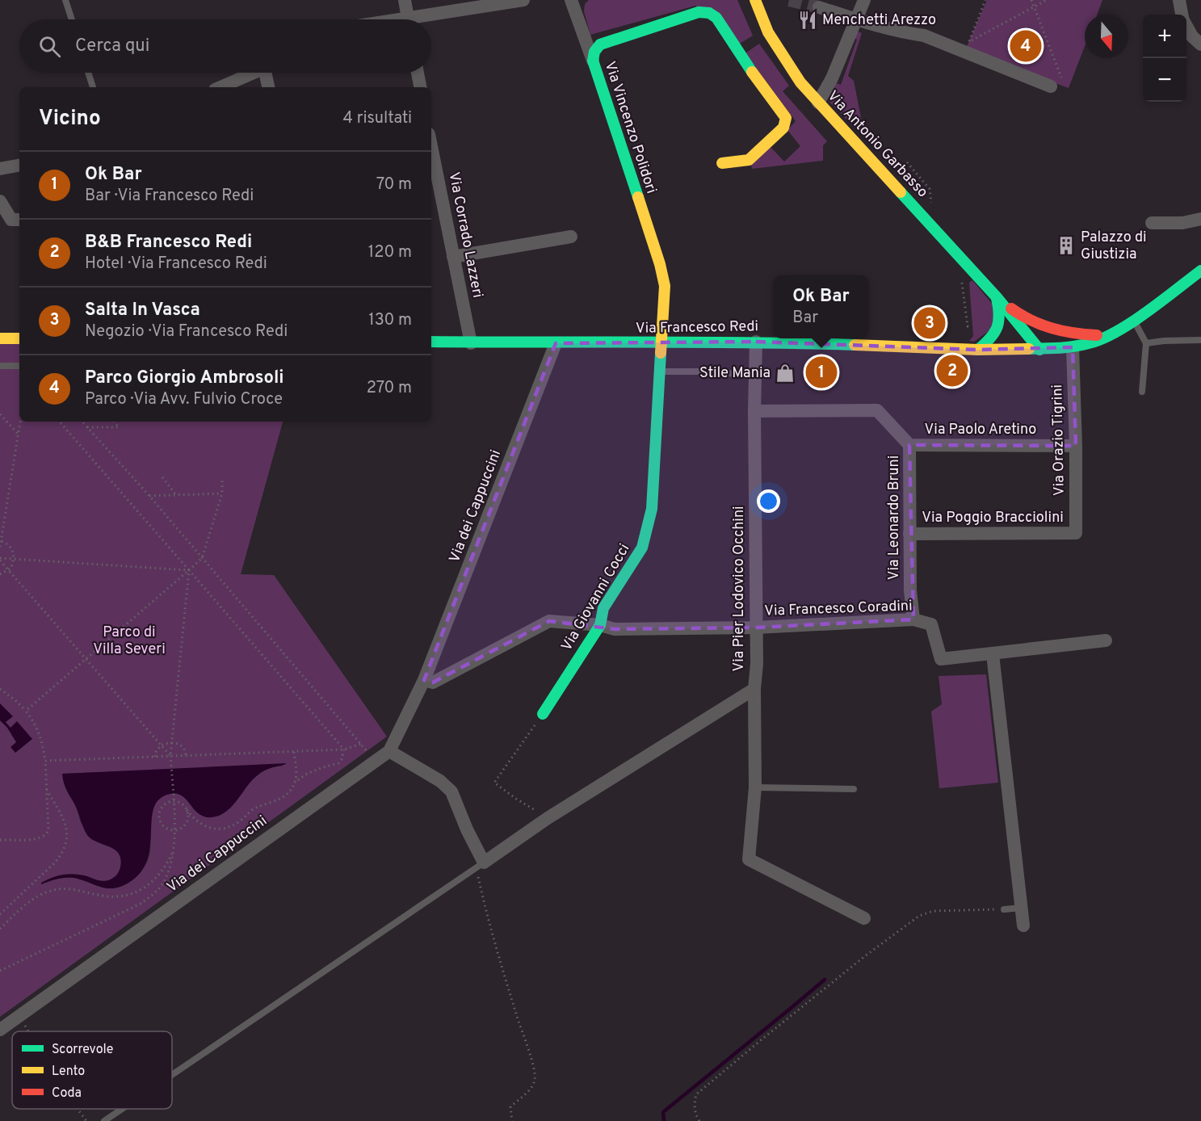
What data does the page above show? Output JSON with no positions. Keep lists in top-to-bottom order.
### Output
{
  "streets": {
    "street": [
      "Via Vincenzo Polidori",
      "Via Antonio Garbasso",
      "Via Corrado Lazzeri",
      "Via Francesco Redi",
      "Via Paolo Aretino",
      "Via Orazio Tigrini",
      "Via dei Cappuccini",
      "Via Leonardo Bruni",
      "Via Poggio Bracciolini",
      "Via Pier Lodovico Occhini",
      "Via Giovanni Cocci",
      "Via Francesco Coradini"
    ]
  },
  "crossings": [
    ["Via Vincenzo Polidori", "Via Francesco Redi"],
    ["Via Vincenzo Polidori", "Via Giovanni Cocci"],
    ["Via Antonio Garbasso", "Via Francesco Redi"],
    ["Via Corrado Lazzeri", "Via Francesco Redi"],
    ["Via Francesco Redi", "Via Orazio Tigrini"],
    ["Via Francesco Redi", "Via dei Cappuccini"],
    ["Via Francesco Redi", "Via Pier Lodovico Occhini"],
    ["Via Francesco Redi", "Via Giovanni Cocci"],
    ["Via Paolo Aretino", "Via Orazio Tigrini"],
    ["Via Paolo Aretino", "Via Leonardo Bruni"],
    ["Via Paolo Aretino", "Via Pier Lodovico Occhini"],
    ["Via Orazio Tigrini", "Via Poggio Bracciolini"],
    ["Via Leonardo Bruni", "Via Poggio Bracciolini"],
    ["Via Leonardo Bruni", "Via Francesco Coradini"],
    ["Via Pier Lodovico Occhini", "Via Francesco Coradini"],
    ["Via Giovanni Cocci", "Via Francesco Coradini"]
  ],
  "parks": ["Parco di Villa Severi"],
  "places": {
    "restaurant": ["Menchetti Arezzo"],
    "building": ["Palazzo di Giustizia"],
    "shop": ["Stile Mania"]
  },
  "legend": ["Scorrevole", "Lento", "Coda"],
  "north": "bottom",
  "page": {
    "map_buttons": ["+", "−"],
    "search": "Cerca qui",
    "pins": [
      "4",
      "3",
      "2",
      "1"
    ],
    "heading": ["Vicino", "4 risultati"],
    "list": [
      {
        "mark": "1",
        "name": "Ok Bar",
        "note": "Bar · Via Francesco Redi",
        "value": "70 m"
      },
      {
        "mark": "2",
        "name": "B&B Francesco Redi",
        "note": "Hotel · Via Francesco Redi",
        "value": "120 m"
      },
      {
        "mark": "3",
        "name": "Salta In Vasca",
        "note": "Negozio · Via Francesco Redi",
        "value": "130 m"
      },
      {
        "mark": "4",
        "name": "Parco Giorgio Ambrosoli",
        "note": "Parco · Via Avv. Fulvio Croce",
        "value": "270 m"
      }
    ],
    "popup": ["Ok Bar", "Bar"]
  }
}
